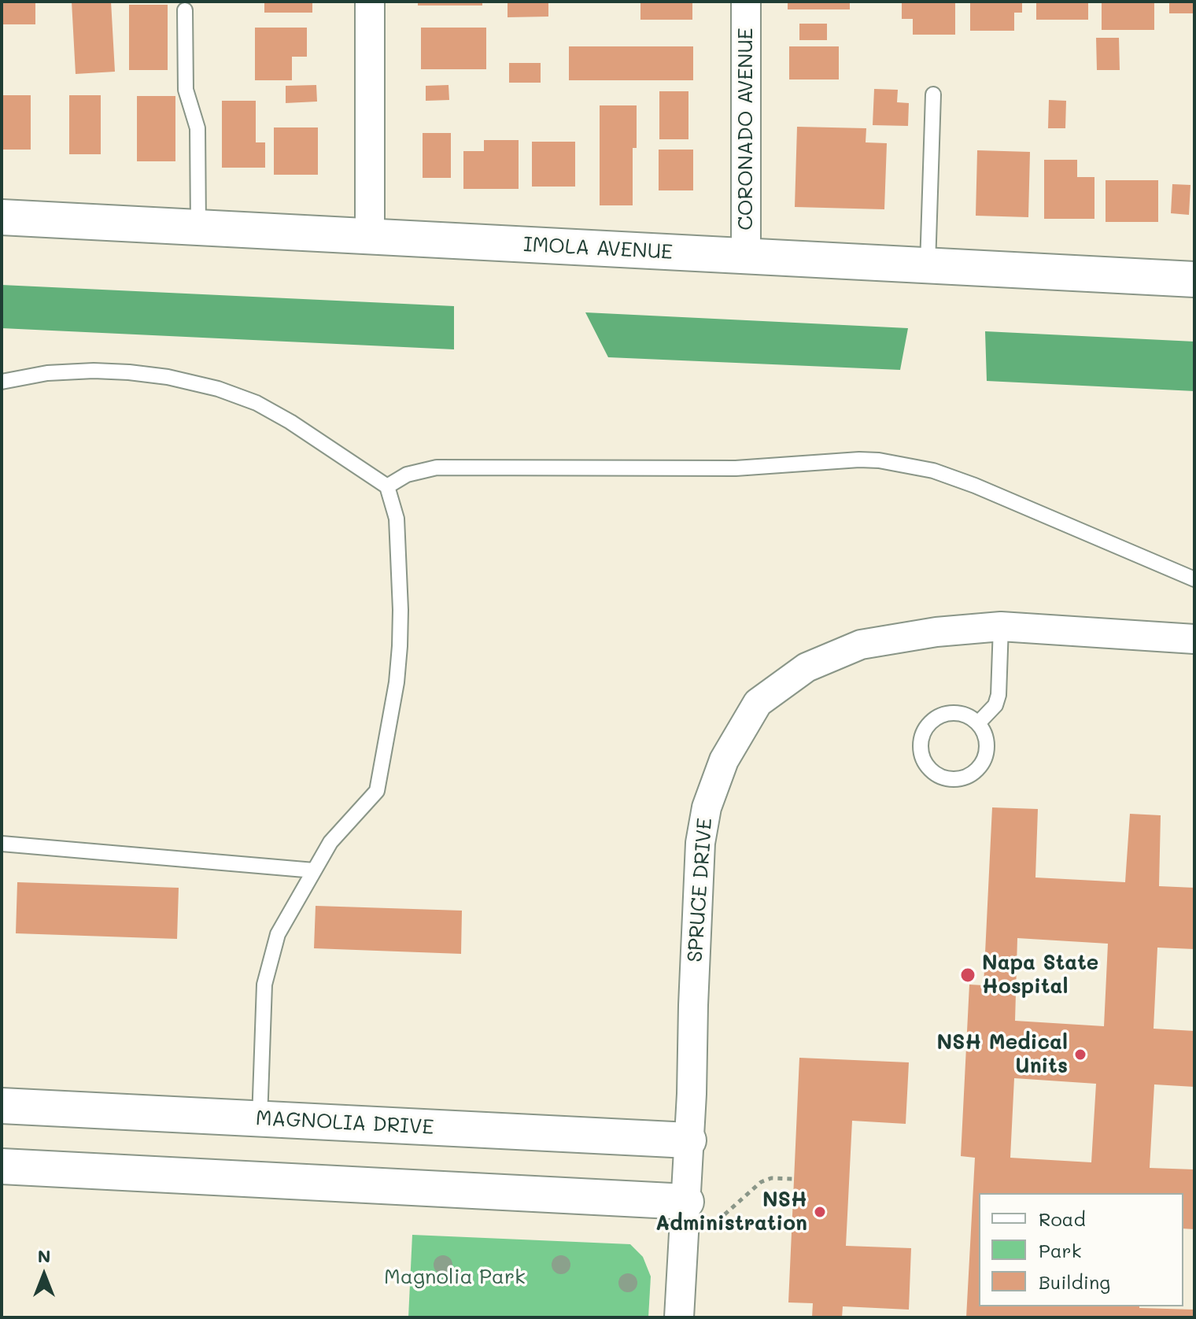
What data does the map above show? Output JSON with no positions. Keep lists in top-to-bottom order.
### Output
{
  "streets": {
    "street": [
      "CORONADO AVENUE",
      "IMOLA AVENUE",
      "SPRUCE DRIVE",
      "MAGNOLIA DRIVE"
    ]
  },
  "crossings": [
    ["CORONADO AVENUE", "IMOLA AVENUE"],
    ["SPRUCE DRIVE", "MAGNOLIA DRIVE"]
  ],
  "parks": ["Magnolia Park"],
  "places": ["Napa State Hospital", "NSH Medical Units", "NSH Administration"],
  "legend": ["Road", "Park", "Building"],
  "north": "top"
}
